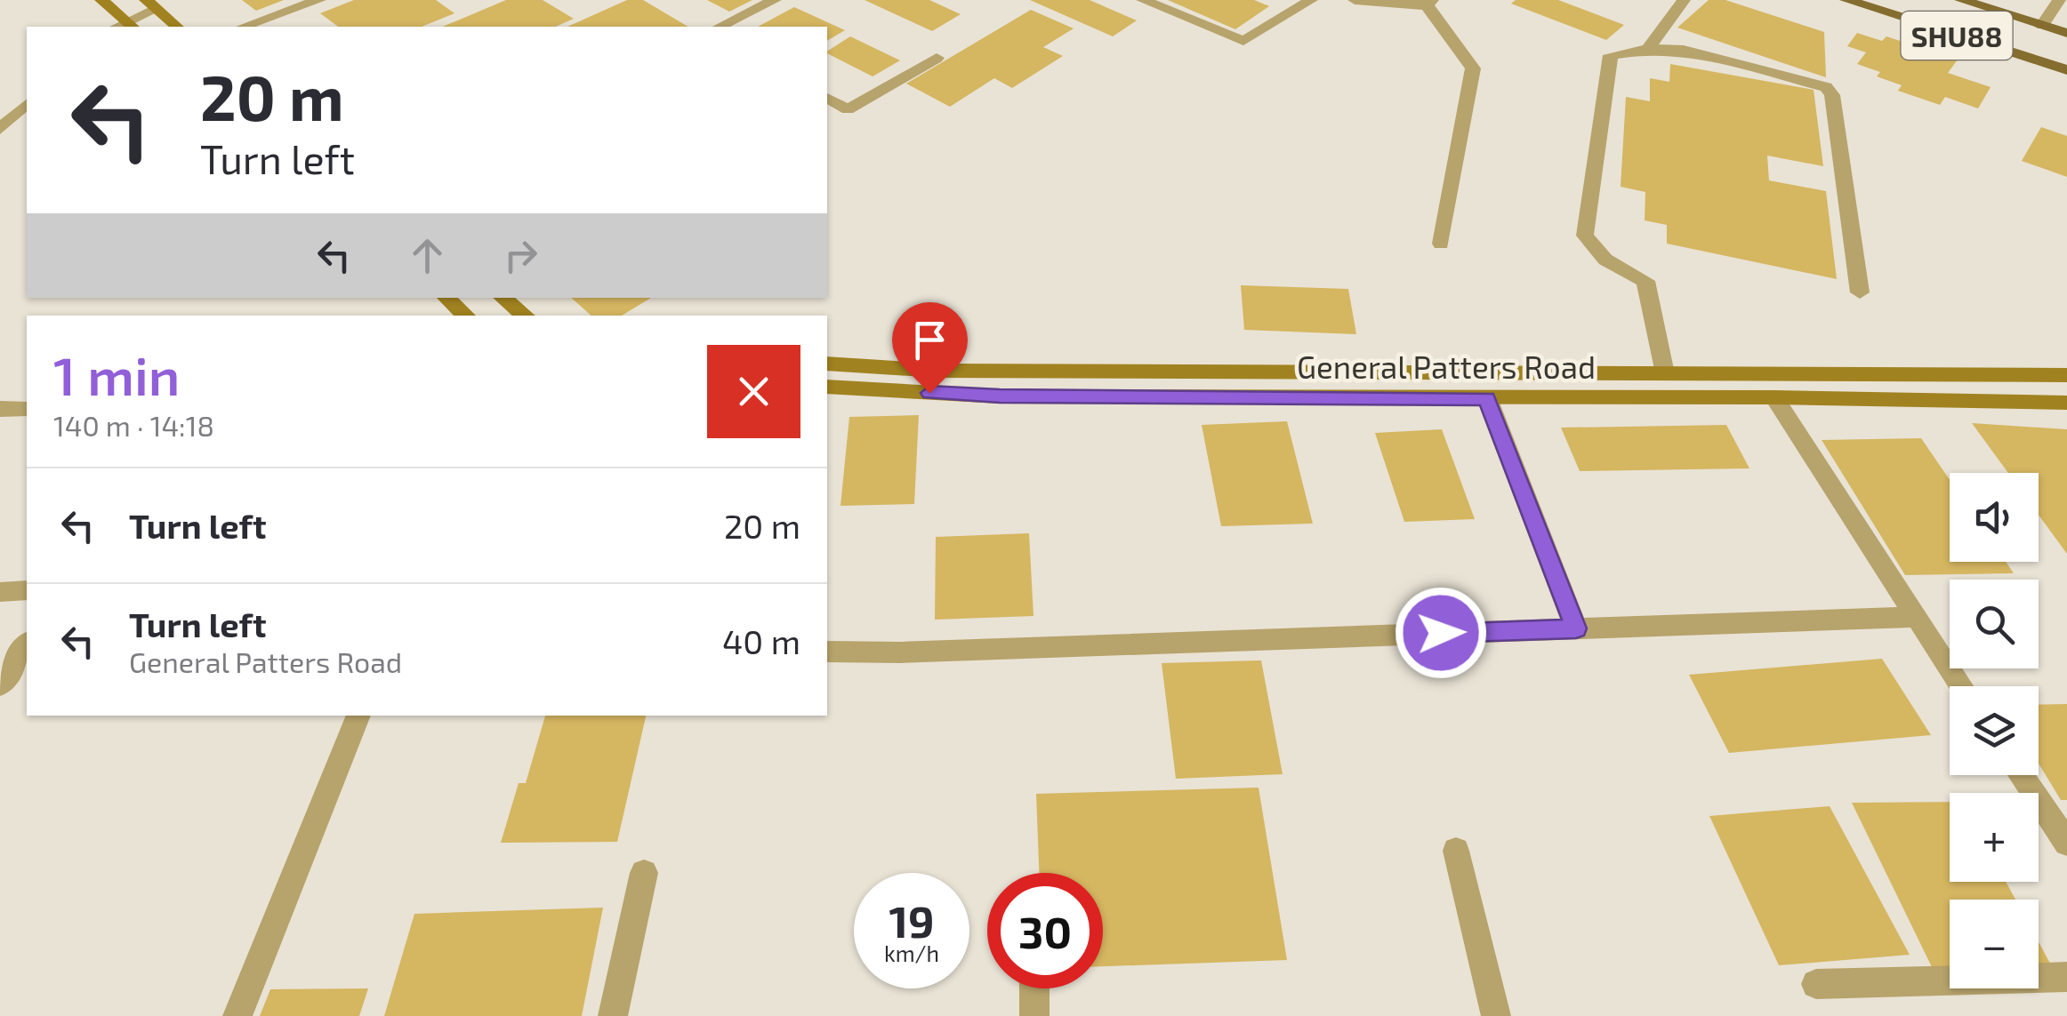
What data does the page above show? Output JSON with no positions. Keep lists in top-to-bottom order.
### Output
{
  "streets": {
    "main road": ["SHU88", "General Patters Road"]
  },
  "page": {
    "turn": ["20 m", "Turn left"],
    "heading": ["1 min", "140 m · 14:18"],
    "list": [
      {
        "name": "Turn left",
        "value": "20 m"
      },
      {
        "name": "Turn left",
        "note": "General Patters Road",
        "value": "40 m"
      }
    ],
    "map_buttons": ["+", "−"],
    "speed": "19 km/h",
    "limit": "30"
  }
}
